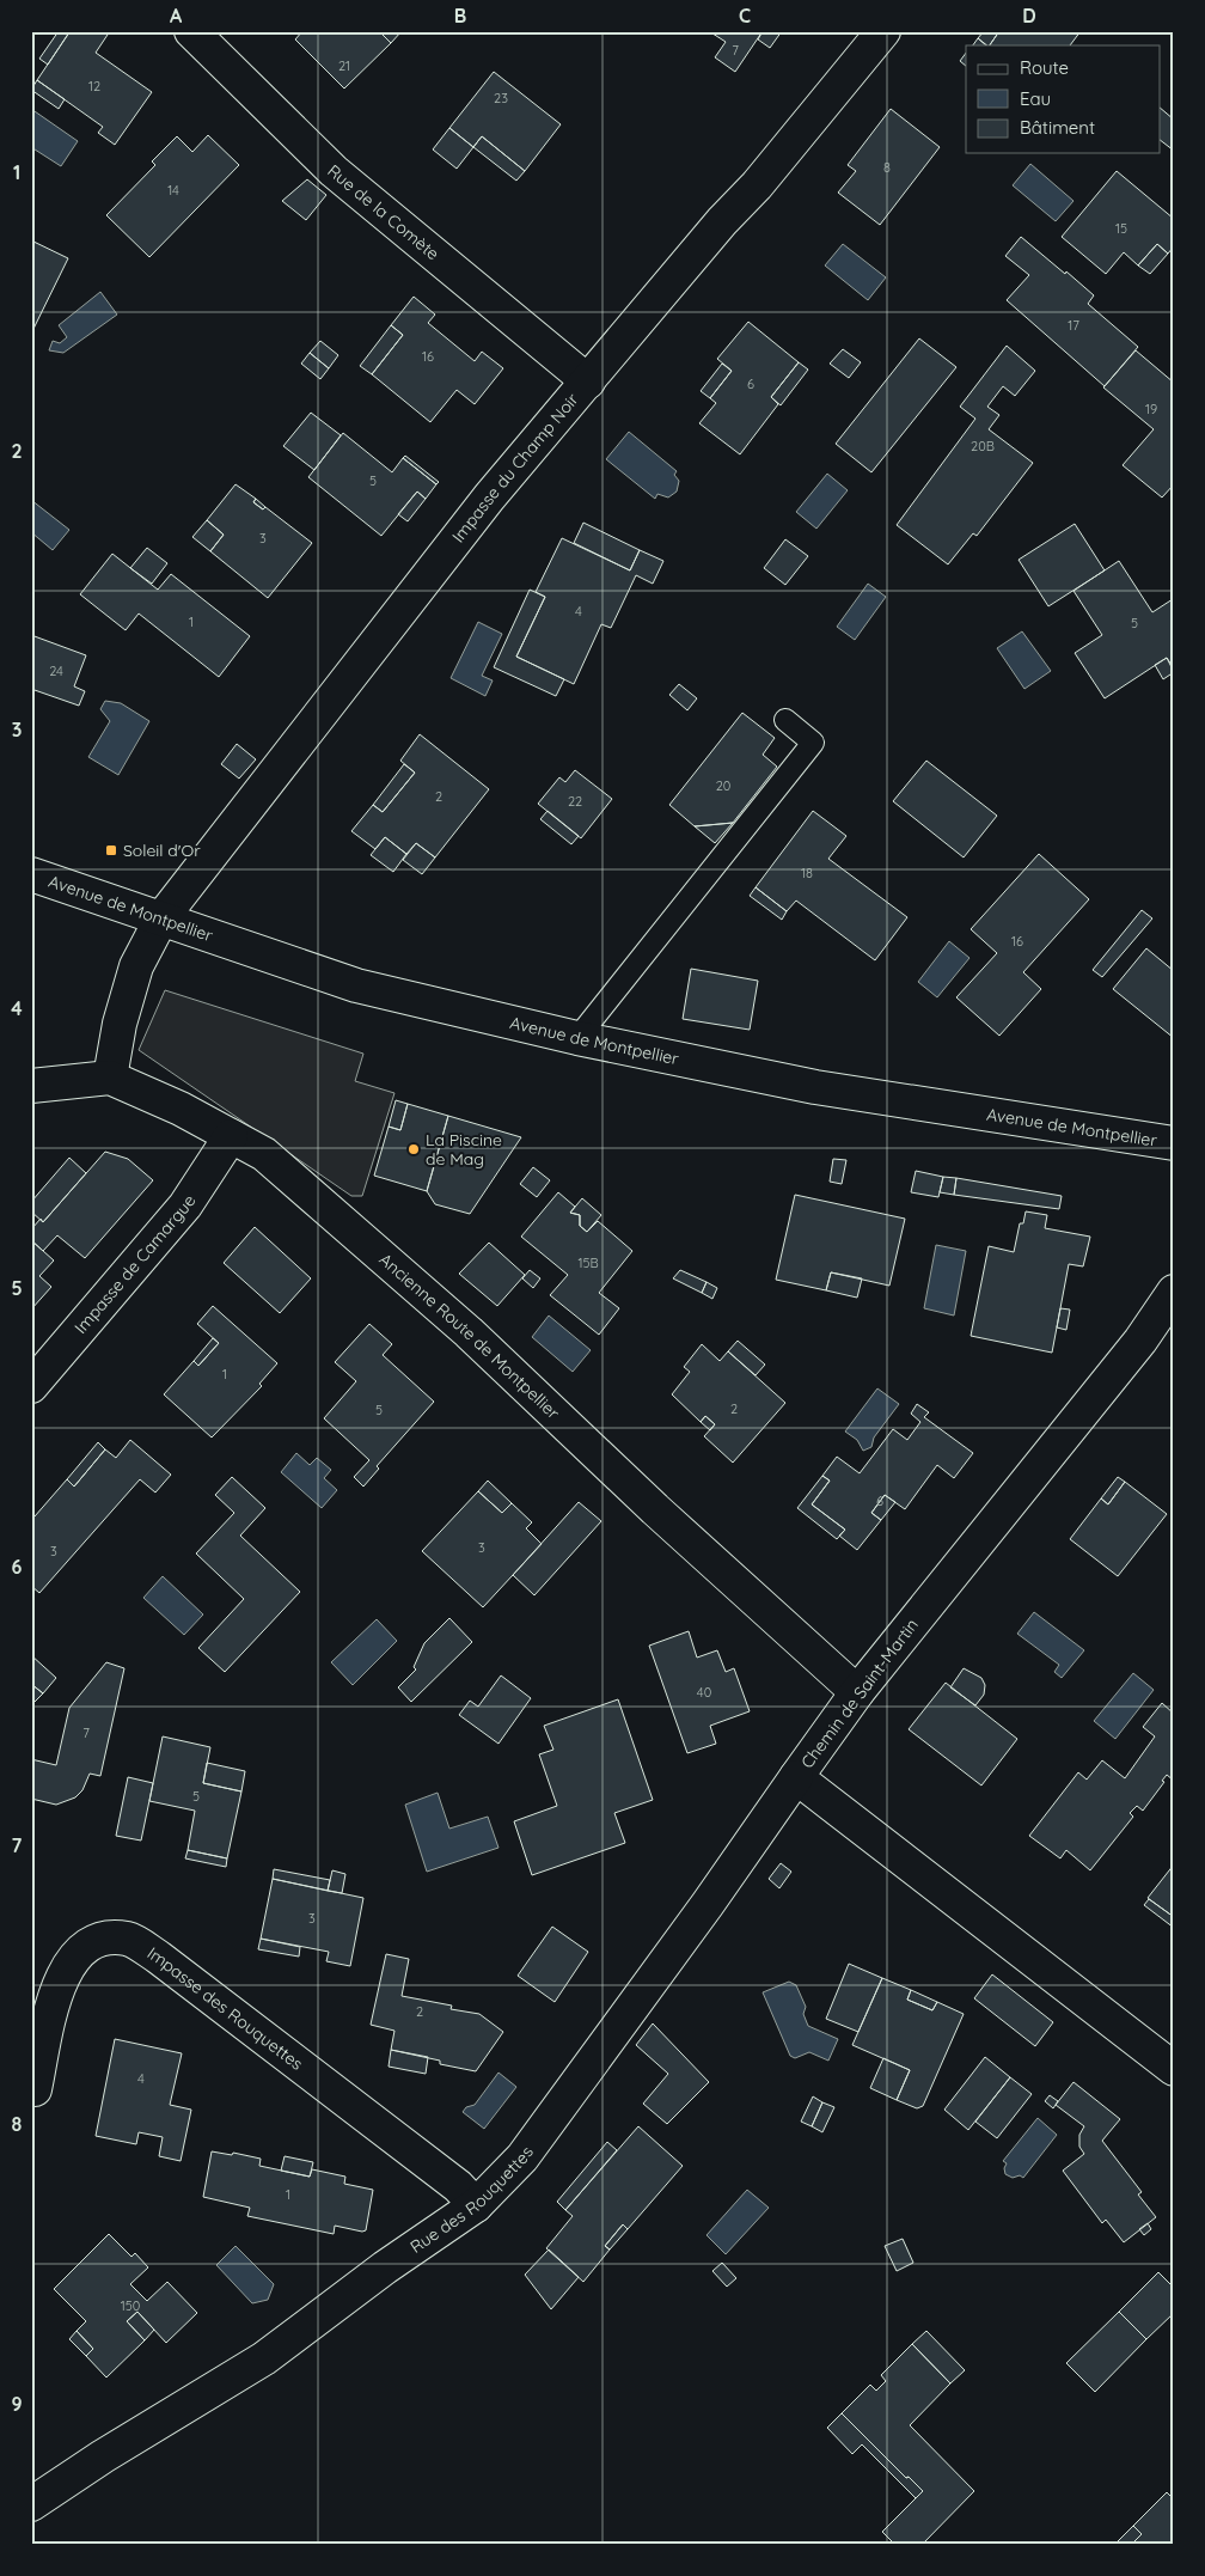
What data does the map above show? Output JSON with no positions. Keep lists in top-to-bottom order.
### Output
{
  "streets": {
    "street": [
      "Rue de la Comète",
      "Impasse du Champ Noir",
      "Avenue de Montpellier",
      "Impasse de Camargue",
      "Ancienne Route de Montpellier",
      "Chemin de Saint-Martin",
      "Impasse des Rouquettes",
      "Rue des Rouquettes"
    ]
  },
  "crossings": [
    ["Rue de la Comète", "Impasse du Champ Noir"],
    ["Impasse du Champ Noir", "Avenue de Montpellier"],
    ["Impasse du Champ Noir", "Ancienne Route de Montpellier"],
    ["Impasse de Camargue", "Ancienne Route de Montpellier"],
    ["Ancienne Route de Montpellier", "Chemin de Saint-Martin"],
    ["Chemin de Saint-Martin", "Rue des Rouquettes"],
    ["Impasse des Rouquettes", "Rue des Rouquettes"]
  ],
  "places": {
    "transit": ["Soleil d'Or"],
    "other": ["La Piscine de Mag"]
  },
  "house_numbers": [
    "7",
    "21",
    "12",
    "23",
    "8",
    "14",
    "15",
    "17",
    "16",
    "6",
    "19",
    "20B",
    "5",
    "3",
    "4",
    "1",
    "5",
    "24",
    "20",
    "2",
    "22",
    "18",
    "16",
    "15B",
    "1",
    "2",
    "5",
    "6",
    "3",
    "3",
    "40",
    "7",
    "5",
    "3",
    "2",
    "4",
    "1",
    "150"
  ],
  "legend": ["Route", "Eau", "Bâtiment"],
  "grid": {
    "columns": [
      "A",
      "B",
      "C",
      "D"
    ],
    "rows": [
      "1",
      "2",
      "3",
      "4",
      "5",
      "6",
      "7",
      "8",
      "9"
    ]
  }
}
